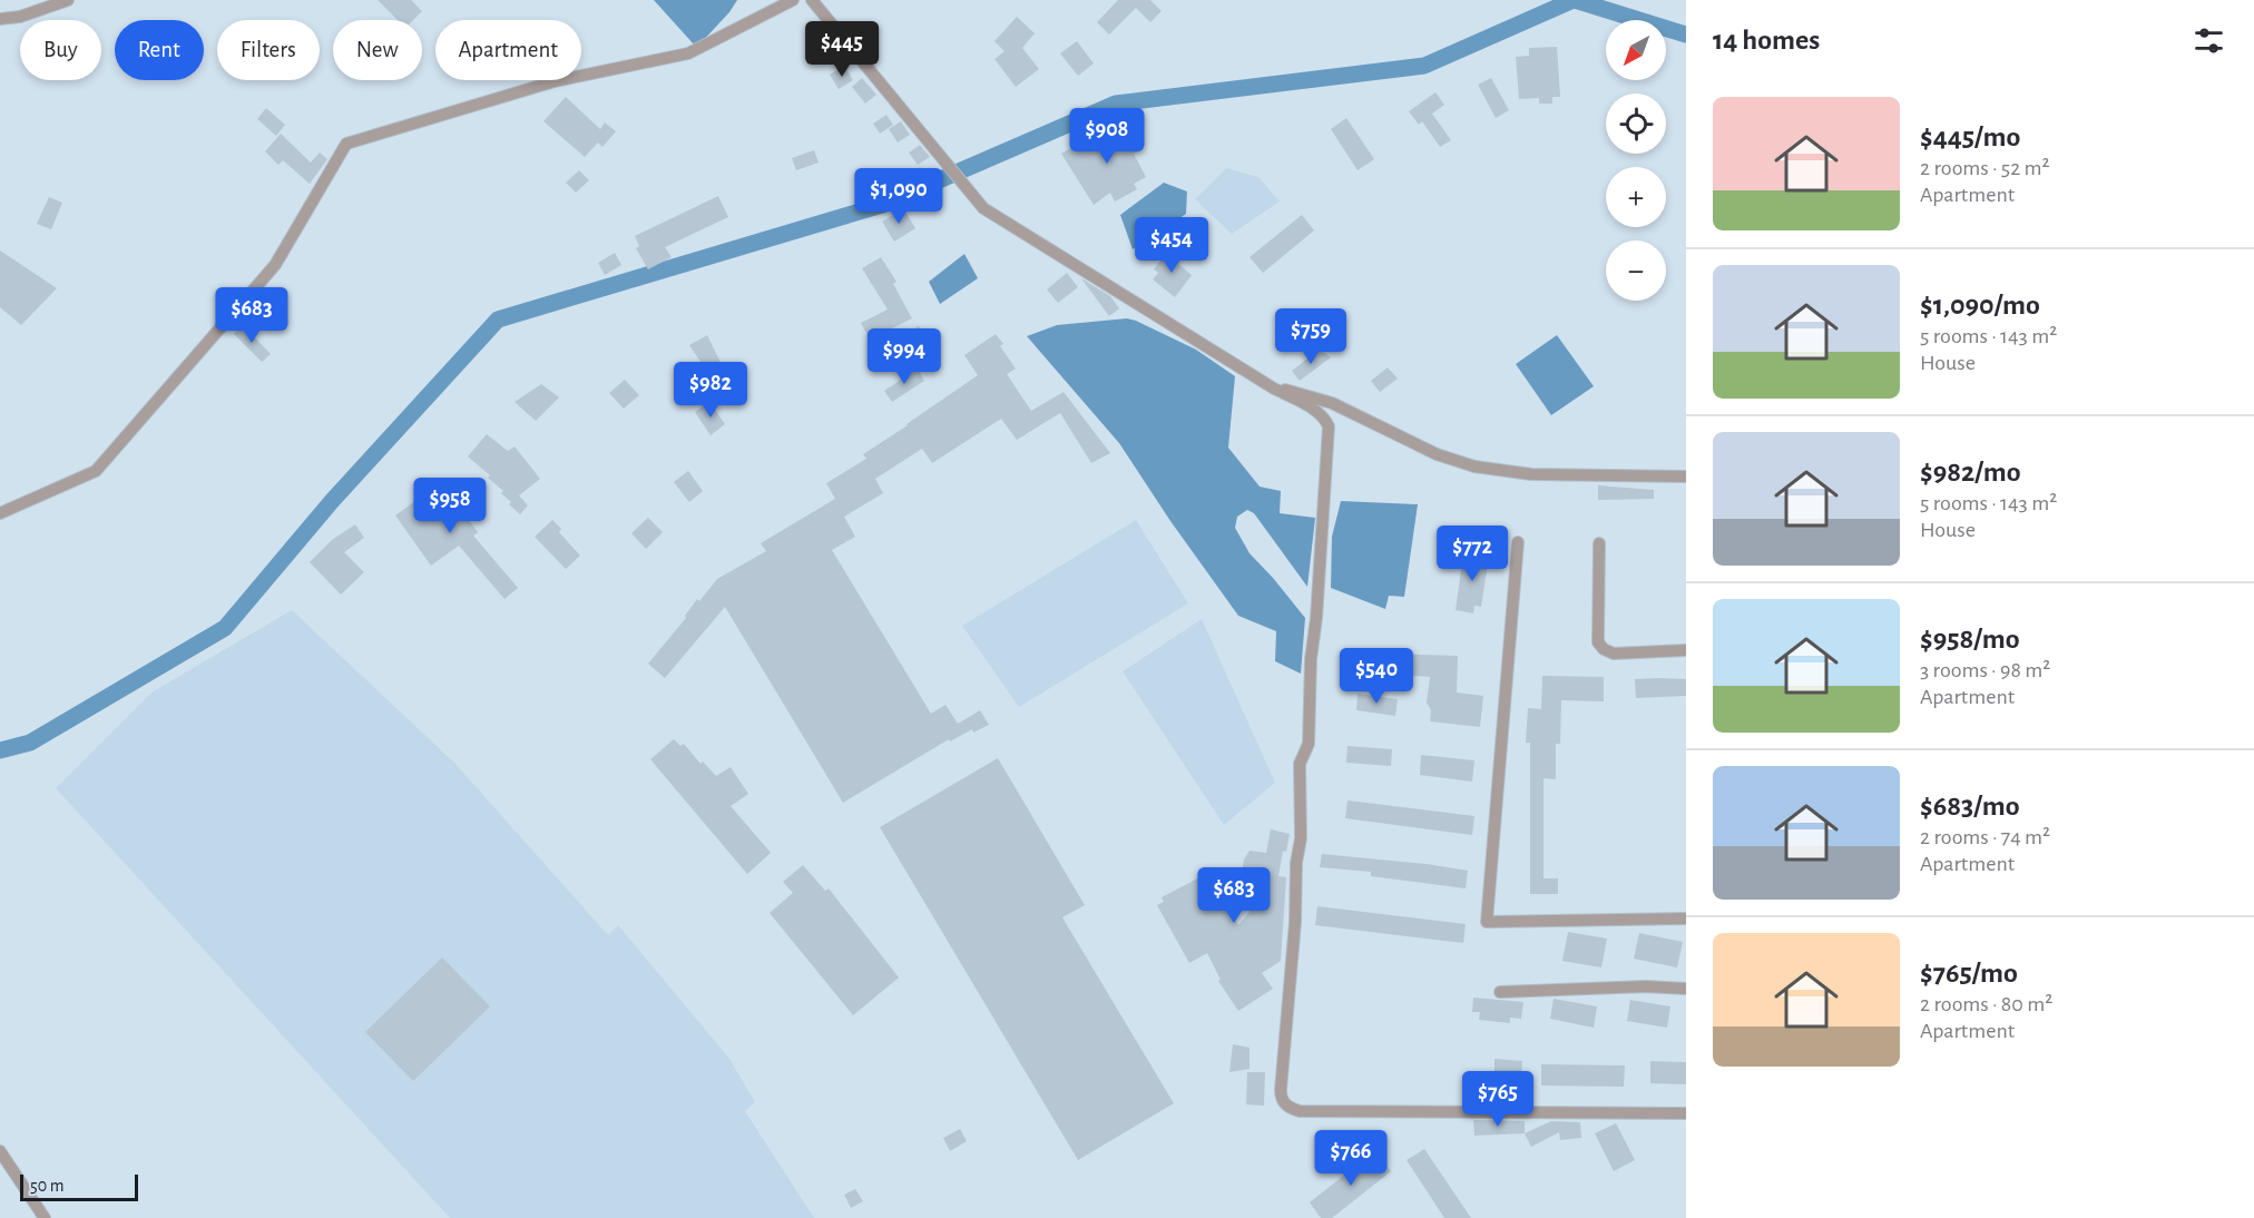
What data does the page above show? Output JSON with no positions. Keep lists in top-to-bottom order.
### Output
{
  "scale_bar": "50 m",
  "north": "bottom left",
  "page": {
    "heading": "14 homes",
    "map_buttons": ["+", "−"],
    "chip": [
      "Buy",
      "Rent",
      "Filters",
      "New",
      "Apartment"
    ],
    "price": [
      "$445",
      "$908",
      "$1,090",
      "$454",
      "$683",
      "$759",
      "$994",
      "$982",
      "$958",
      "$772",
      "$540",
      "$683",
      "$765",
      "$766"
    ],
    "list": [
      {
        "name": "$445/mo",
        "note": "2 rooms · 52 m² · Apartment"
      },
      {
        "name": "$1,090/mo",
        "note": "5 rooms · 143 m² · House"
      },
      {
        "name": "$982/mo",
        "note": "5 rooms · 143 m² · House"
      },
      {
        "name": "$958/mo",
        "note": "3 rooms · 98 m² · Apartment"
      },
      {
        "name": "$683/mo",
        "note": "2 rooms · 74 m² · Apartment"
      },
      {
        "name": "$765/mo",
        "note": "2 rooms · 80 m² · Apartment"
      }
    ],
    "scale": "50 m"
  }
}
